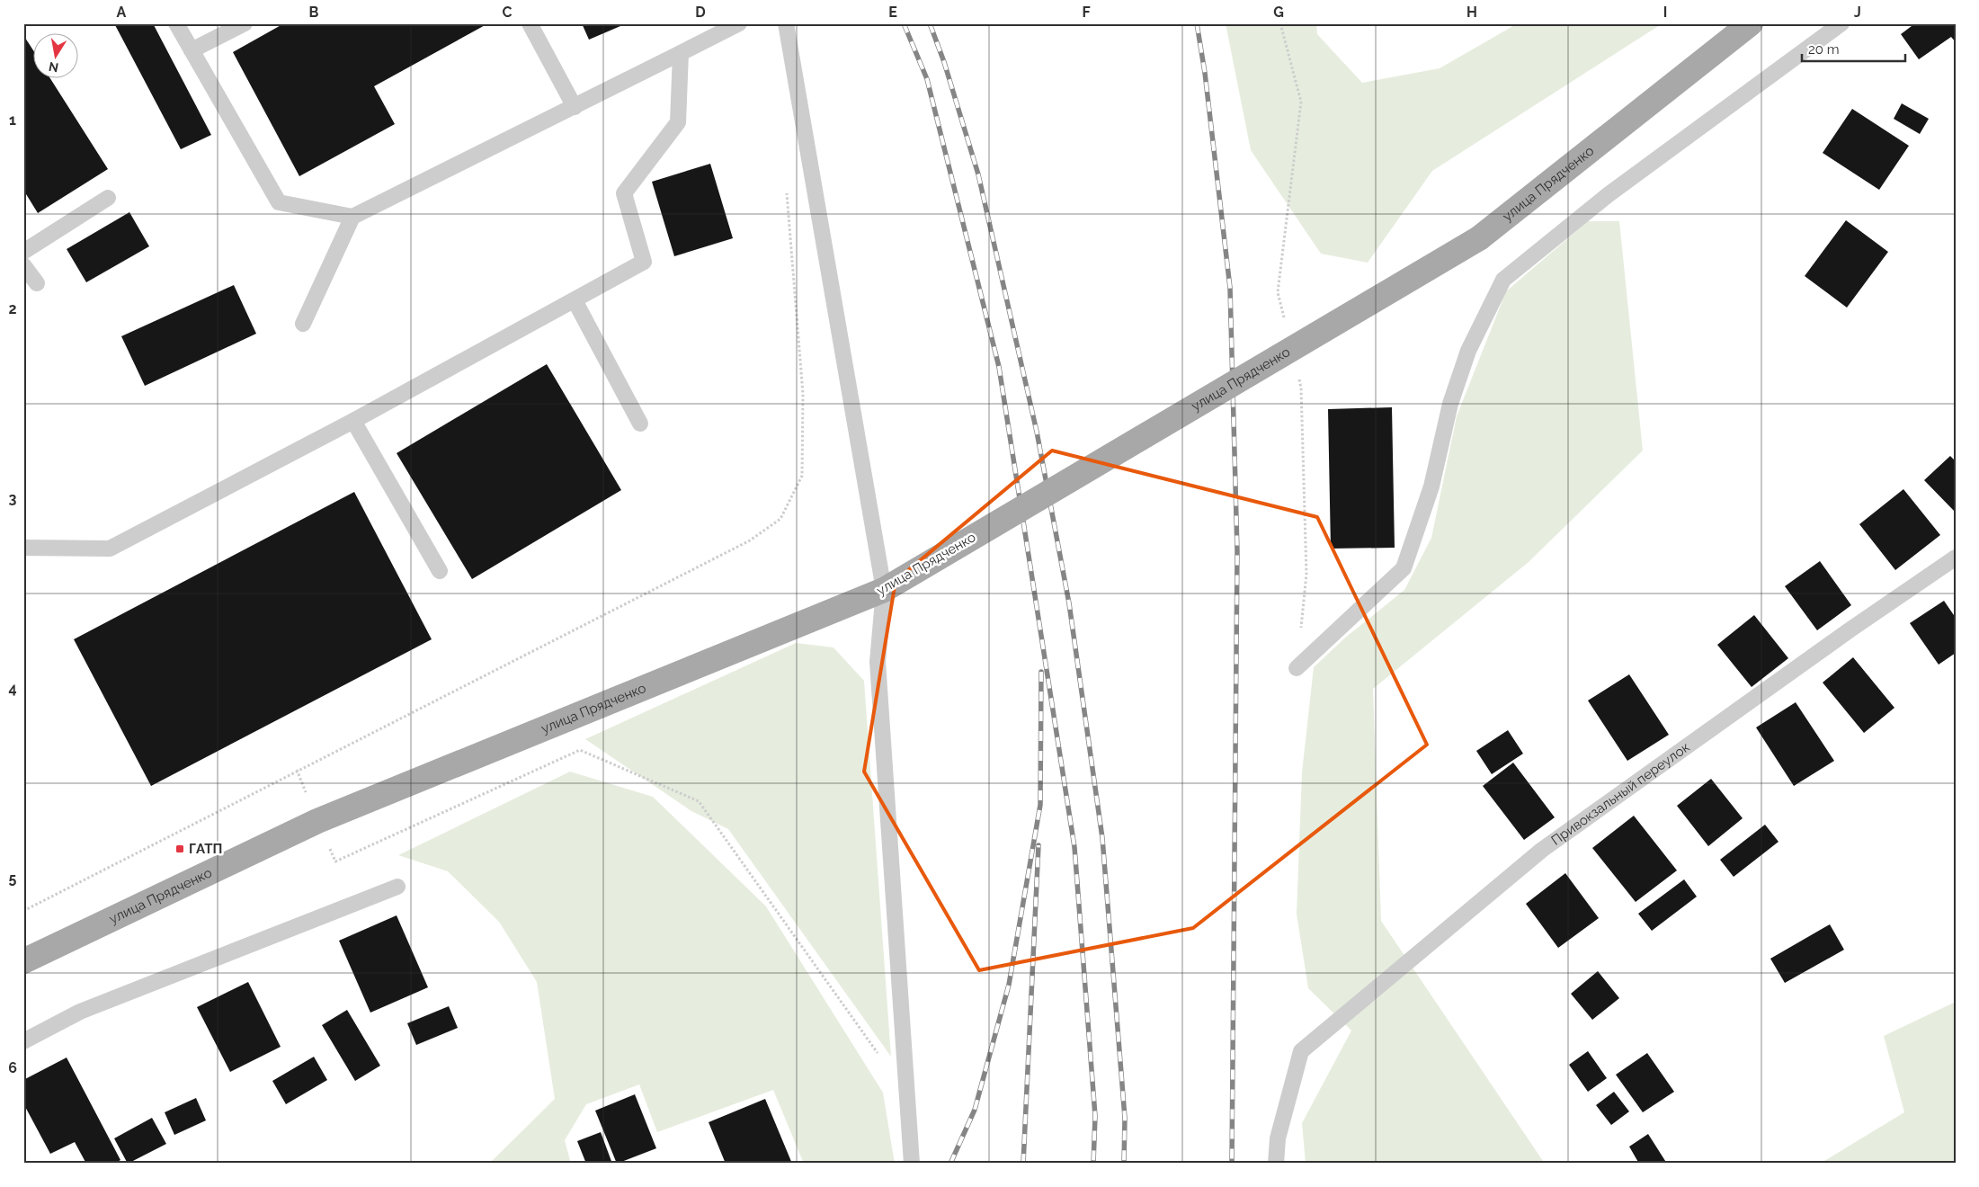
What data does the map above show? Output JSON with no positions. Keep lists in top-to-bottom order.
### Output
{
  "streets": {
    "main road": ["улица Прядченко"],
    "lane": ["Привокзальный переулок"]
  },
  "places": {
    "transit": ["ГАТП"]
  },
  "scale_bar": "20 m",
  "north": "bottom",
  "grid": {
    "columns": [
      "A",
      "B",
      "C",
      "D",
      "E",
      "F",
      "G",
      "H",
      "I",
      "J"
    ],
    "rows": [
      "1",
      "2",
      "3",
      "4",
      "5",
      "6"
    ]
  }
}
